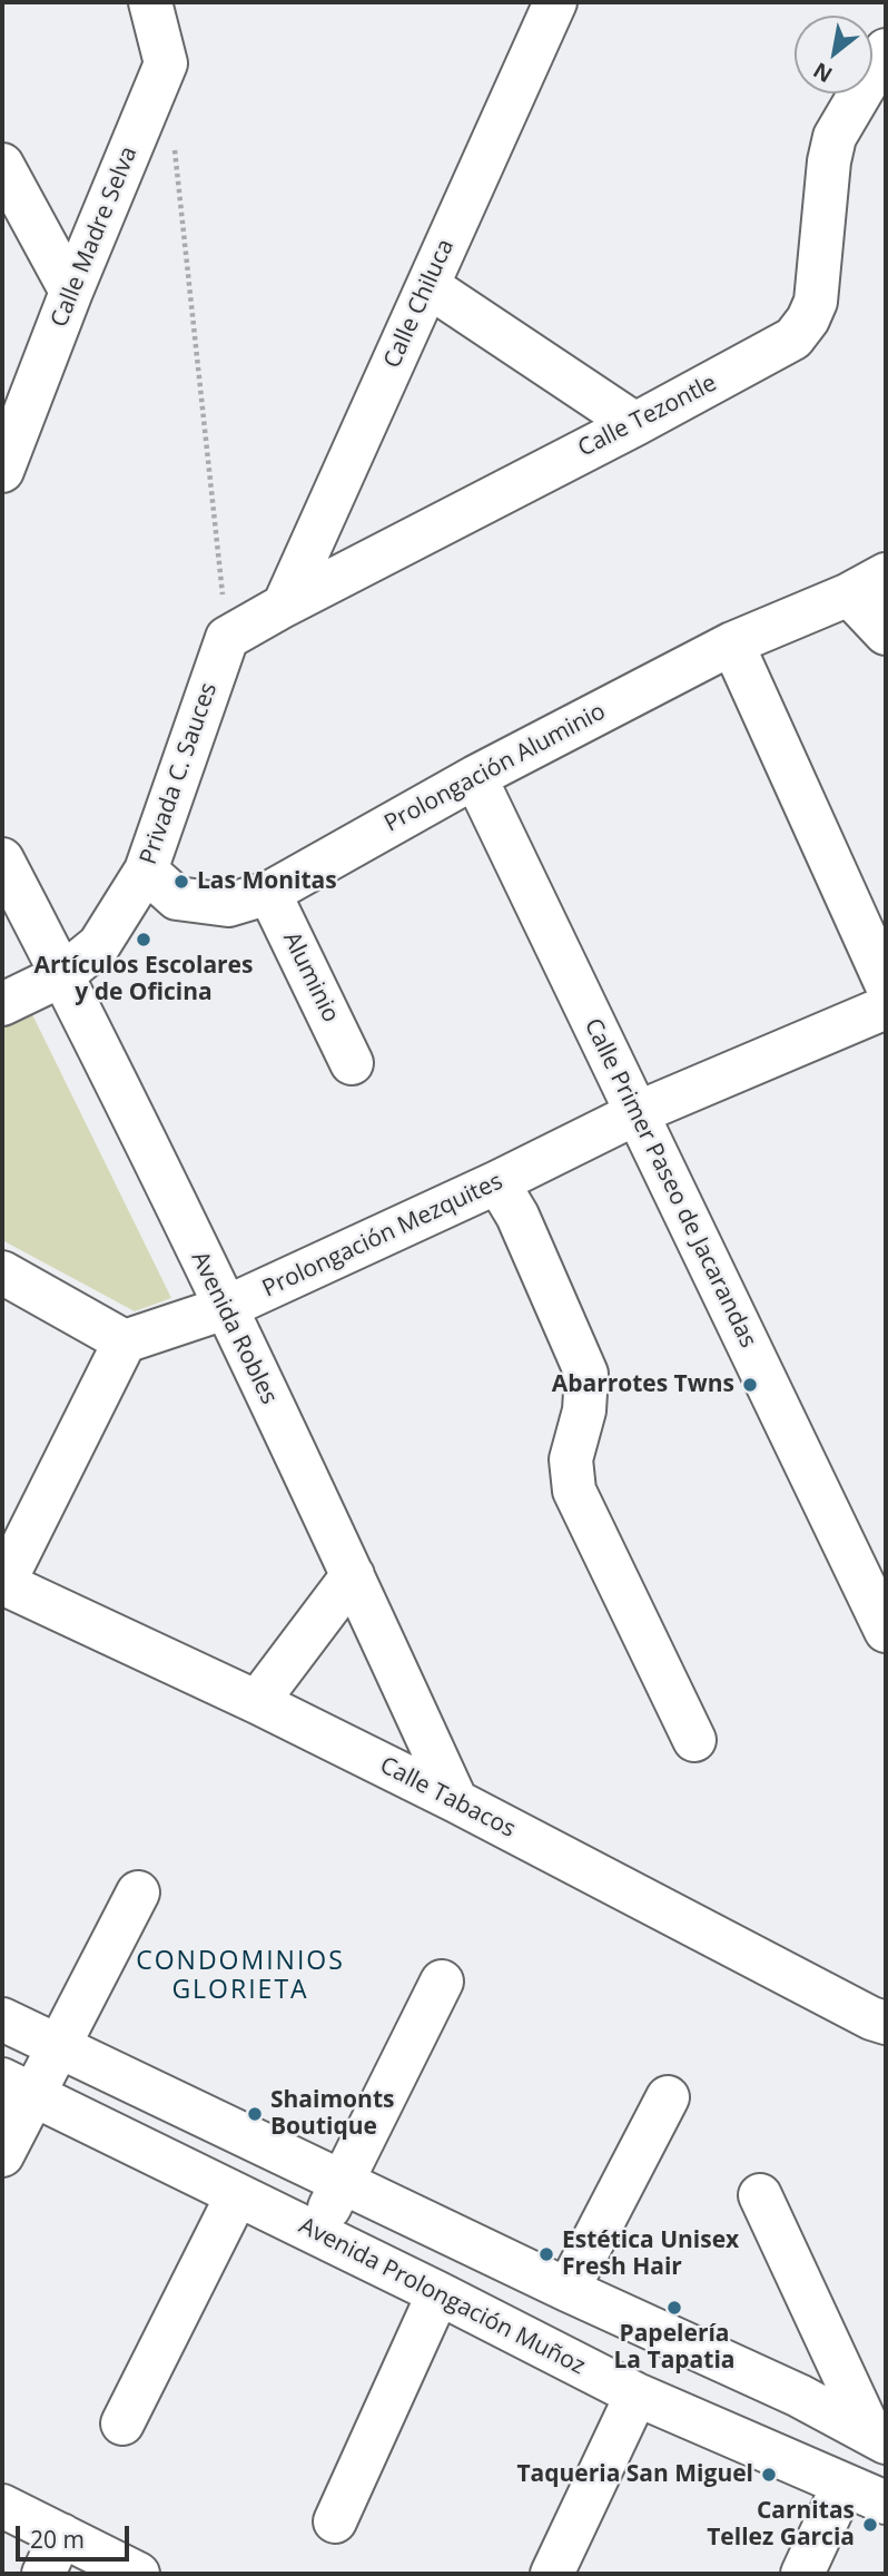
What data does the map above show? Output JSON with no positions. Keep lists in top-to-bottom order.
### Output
{
  "streets": {
    "street": [
      "Calle Madre Selva",
      "Calle Chiluca",
      "Calle Tezontle",
      "Prolongación Aluminio",
      "Privada C. Sauces",
      "Aluminio",
      "Calle Primer Paseo de Jacarandas",
      "Prolongación Mezquites",
      "Avenida Robles",
      "Calle Tabacos",
      "Avenida Prolongación Muñoz"
    ]
  },
  "crossings": [
    ["Calle Chiluca", "Calle Tezontle"],
    ["Calle Tezontle", "Privada C. Sauces"],
    ["Prolongación Aluminio", "Privada C. Sauces"],
    ["Prolongación Aluminio", "Aluminio"],
    ["Prolongación Aluminio", "Calle Primer Paseo de Jacarandas"],
    ["Privada C. Sauces", "Avenida Robles"],
    ["Calle Primer Paseo de Jacarandas", "Prolongación Mezquites"],
    ["Prolongación Mezquites", "Avenida Robles"],
    ["Avenida Robles", "Calle Tabacos"]
  ],
  "districts": ["CONDOMINIOS GLORIETA"],
  "places": [
    "Las Monitas",
    "Artículos Escolares y de Oficina",
    "Abarrotes Twns",
    "Shaimonts Boutique",
    "Estética Unisex Fresh Hair",
    "Papelería La Tapatia",
    "Taqueria San Miguel",
    "Carnitas Tellez Garcia"
  ],
  "scale_bar": "20 m",
  "north": "bottom left"
}
